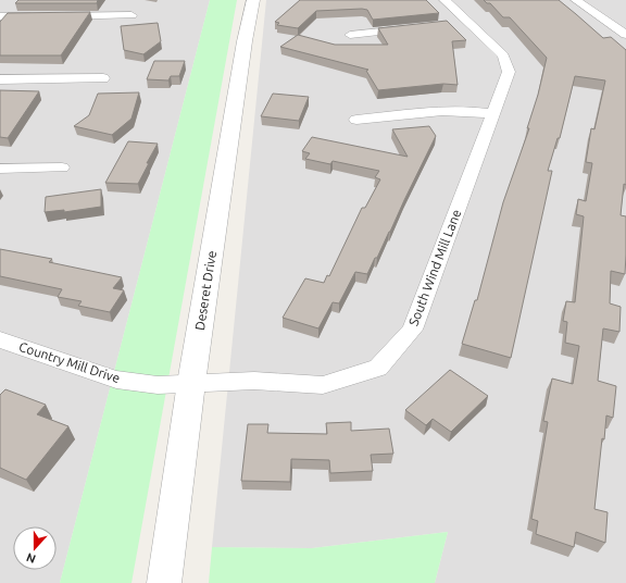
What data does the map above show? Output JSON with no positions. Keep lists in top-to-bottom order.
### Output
{
  "streets": {
    "street": ["South Wind Mill Lane", "Deseret Drive", "Country Mill Drive"]
  },
  "crossings": [
    ["South Wind Mill Lane", "Deseret Drive"],
    ["South Wind Mill Lane", "Country Mill Drive"],
    ["Deseret Drive", "Country Mill Drive"]
  ],
  "north": "bottom"
}
